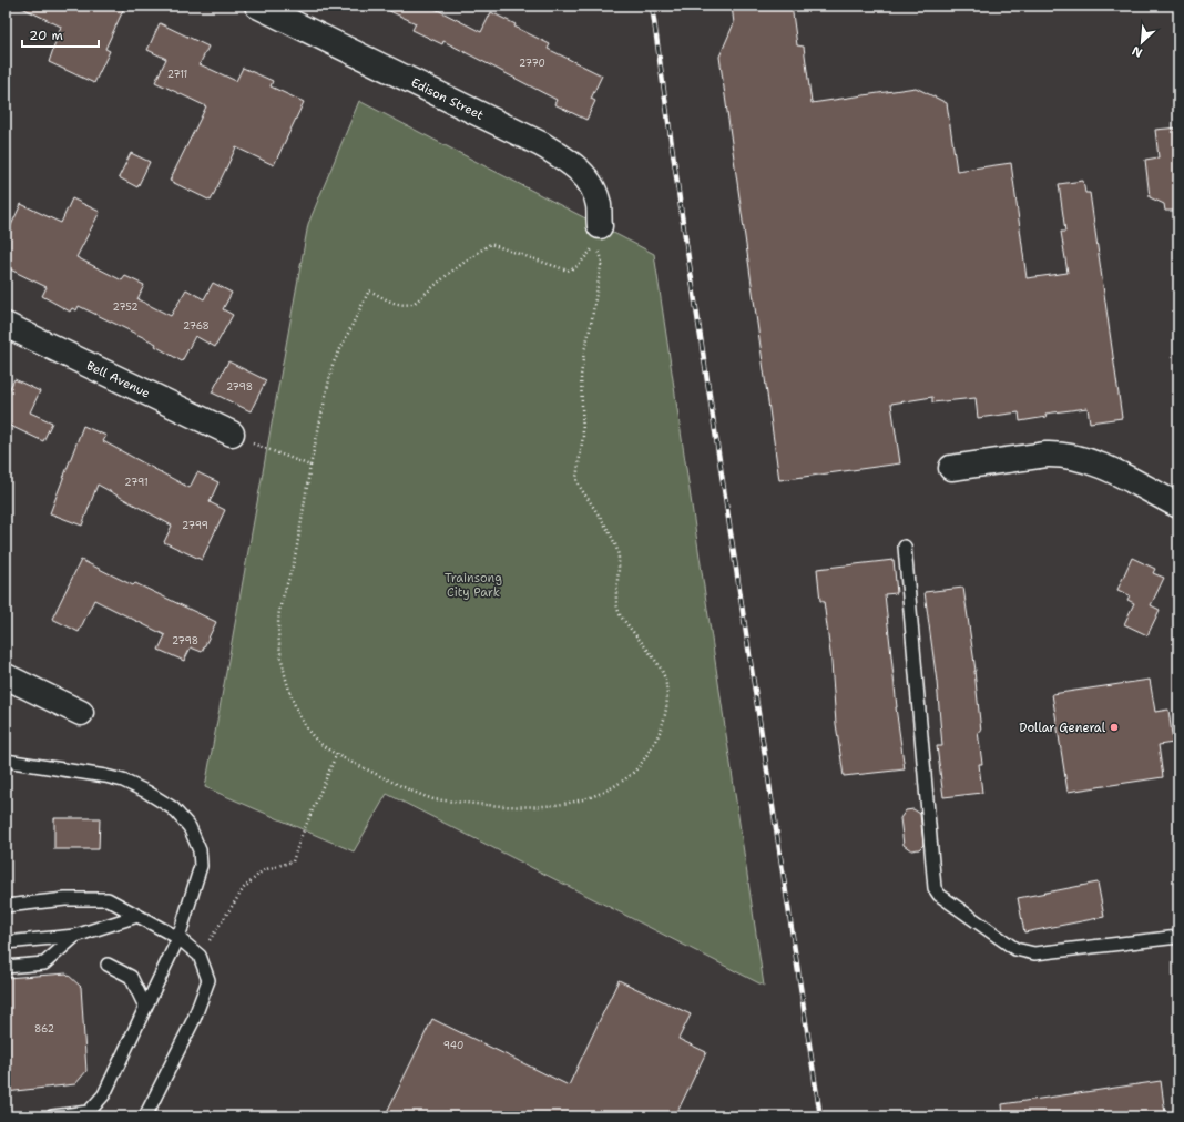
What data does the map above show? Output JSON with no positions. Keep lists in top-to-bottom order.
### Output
{
  "streets": {
    "street": ["Edison Street", "Bell Avenue"]
  },
  "parks": ["Trainsong City Park"],
  "places": ["Dollar General"],
  "house_numbers": [
    "2770",
    "2711",
    "2752",
    "2768",
    "2798",
    "2791",
    "2799",
    "2798",
    "862",
    "940"
  ],
  "scale_bar": "20 m",
  "north": "bottom left"
}
